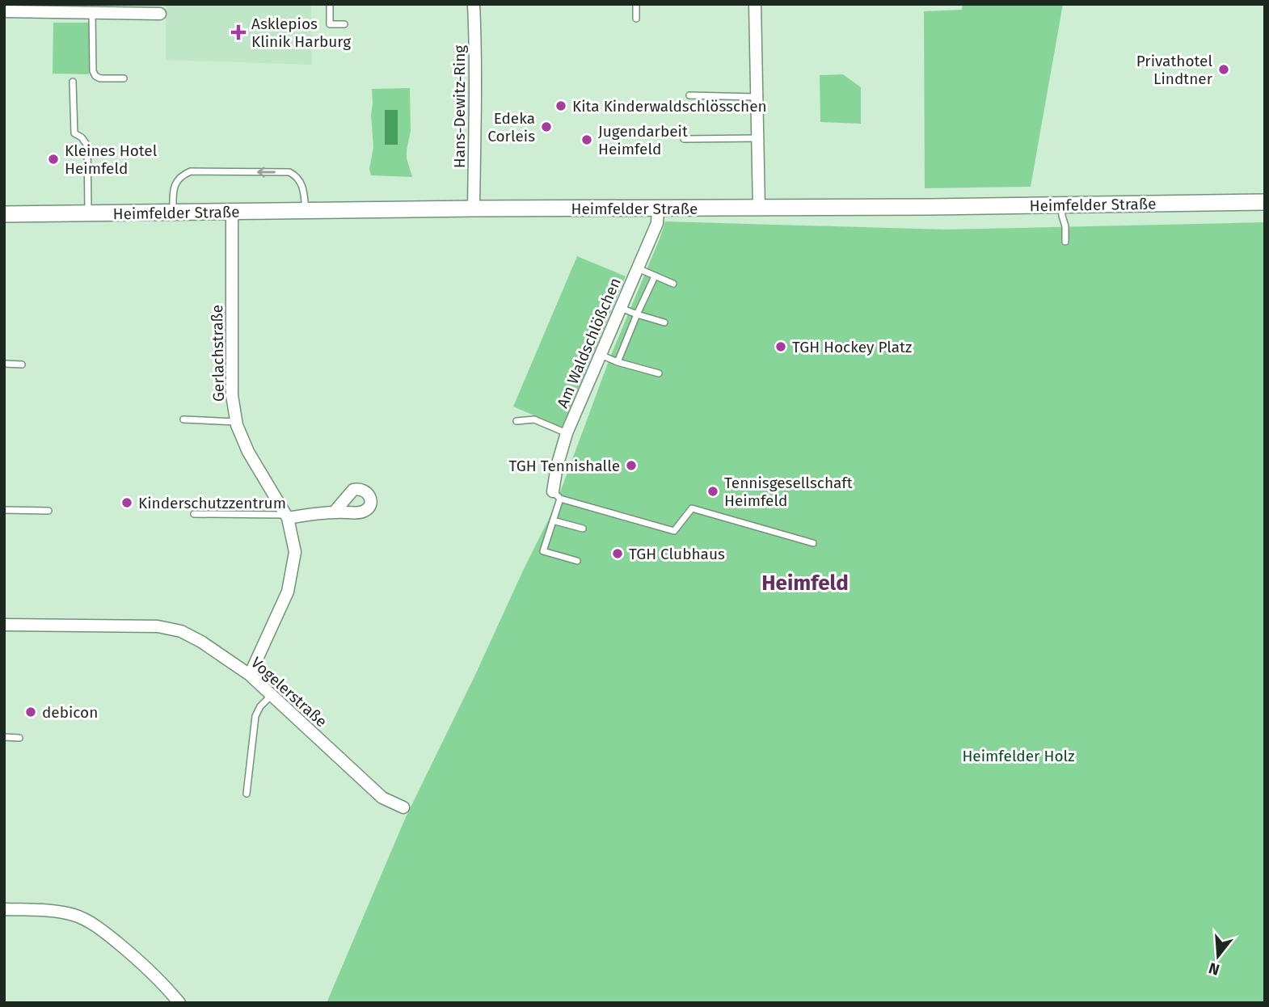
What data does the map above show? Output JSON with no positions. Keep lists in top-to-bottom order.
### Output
{
  "streets": {
    "street": [
      "Hans-Dewitz-Ring",
      "Heimfelder Straße",
      "Am Waldschlößchen",
      "Gerlachstraße",
      "Vogelerstraße"
    ]
  },
  "crossings": [
    ["Hans-Dewitz-Ring", "Heimfelder Straße"],
    ["Heimfelder Straße", "Am Waldschlößchen"],
    ["Heimfelder Straße", "Gerlachstraße"],
    ["Gerlachstraße", "Vogelerstraße"]
  ],
  "districts": ["Heimfeld"],
  "parks": ["Heimfelder Holz"],
  "places": {
    "health": ["Asklepios Klinik Harburg"],
    "other": [
      "Privathotel Lindtner",
      "Kita Kinderwaldschlösschen",
      "Edeka Corleis",
      "Jugendarbeit Heimfeld",
      "Kleines Hotel Heimfeld",
      "TGH Hockey Platz",
      "TGH Tennishalle",
      "Tennisgesellschaft Heimfeld",
      "Kinderschutzzentrum",
      "TGH Clubhaus",
      "debicon"
    ]
  },
  "north": "bottom"
}
